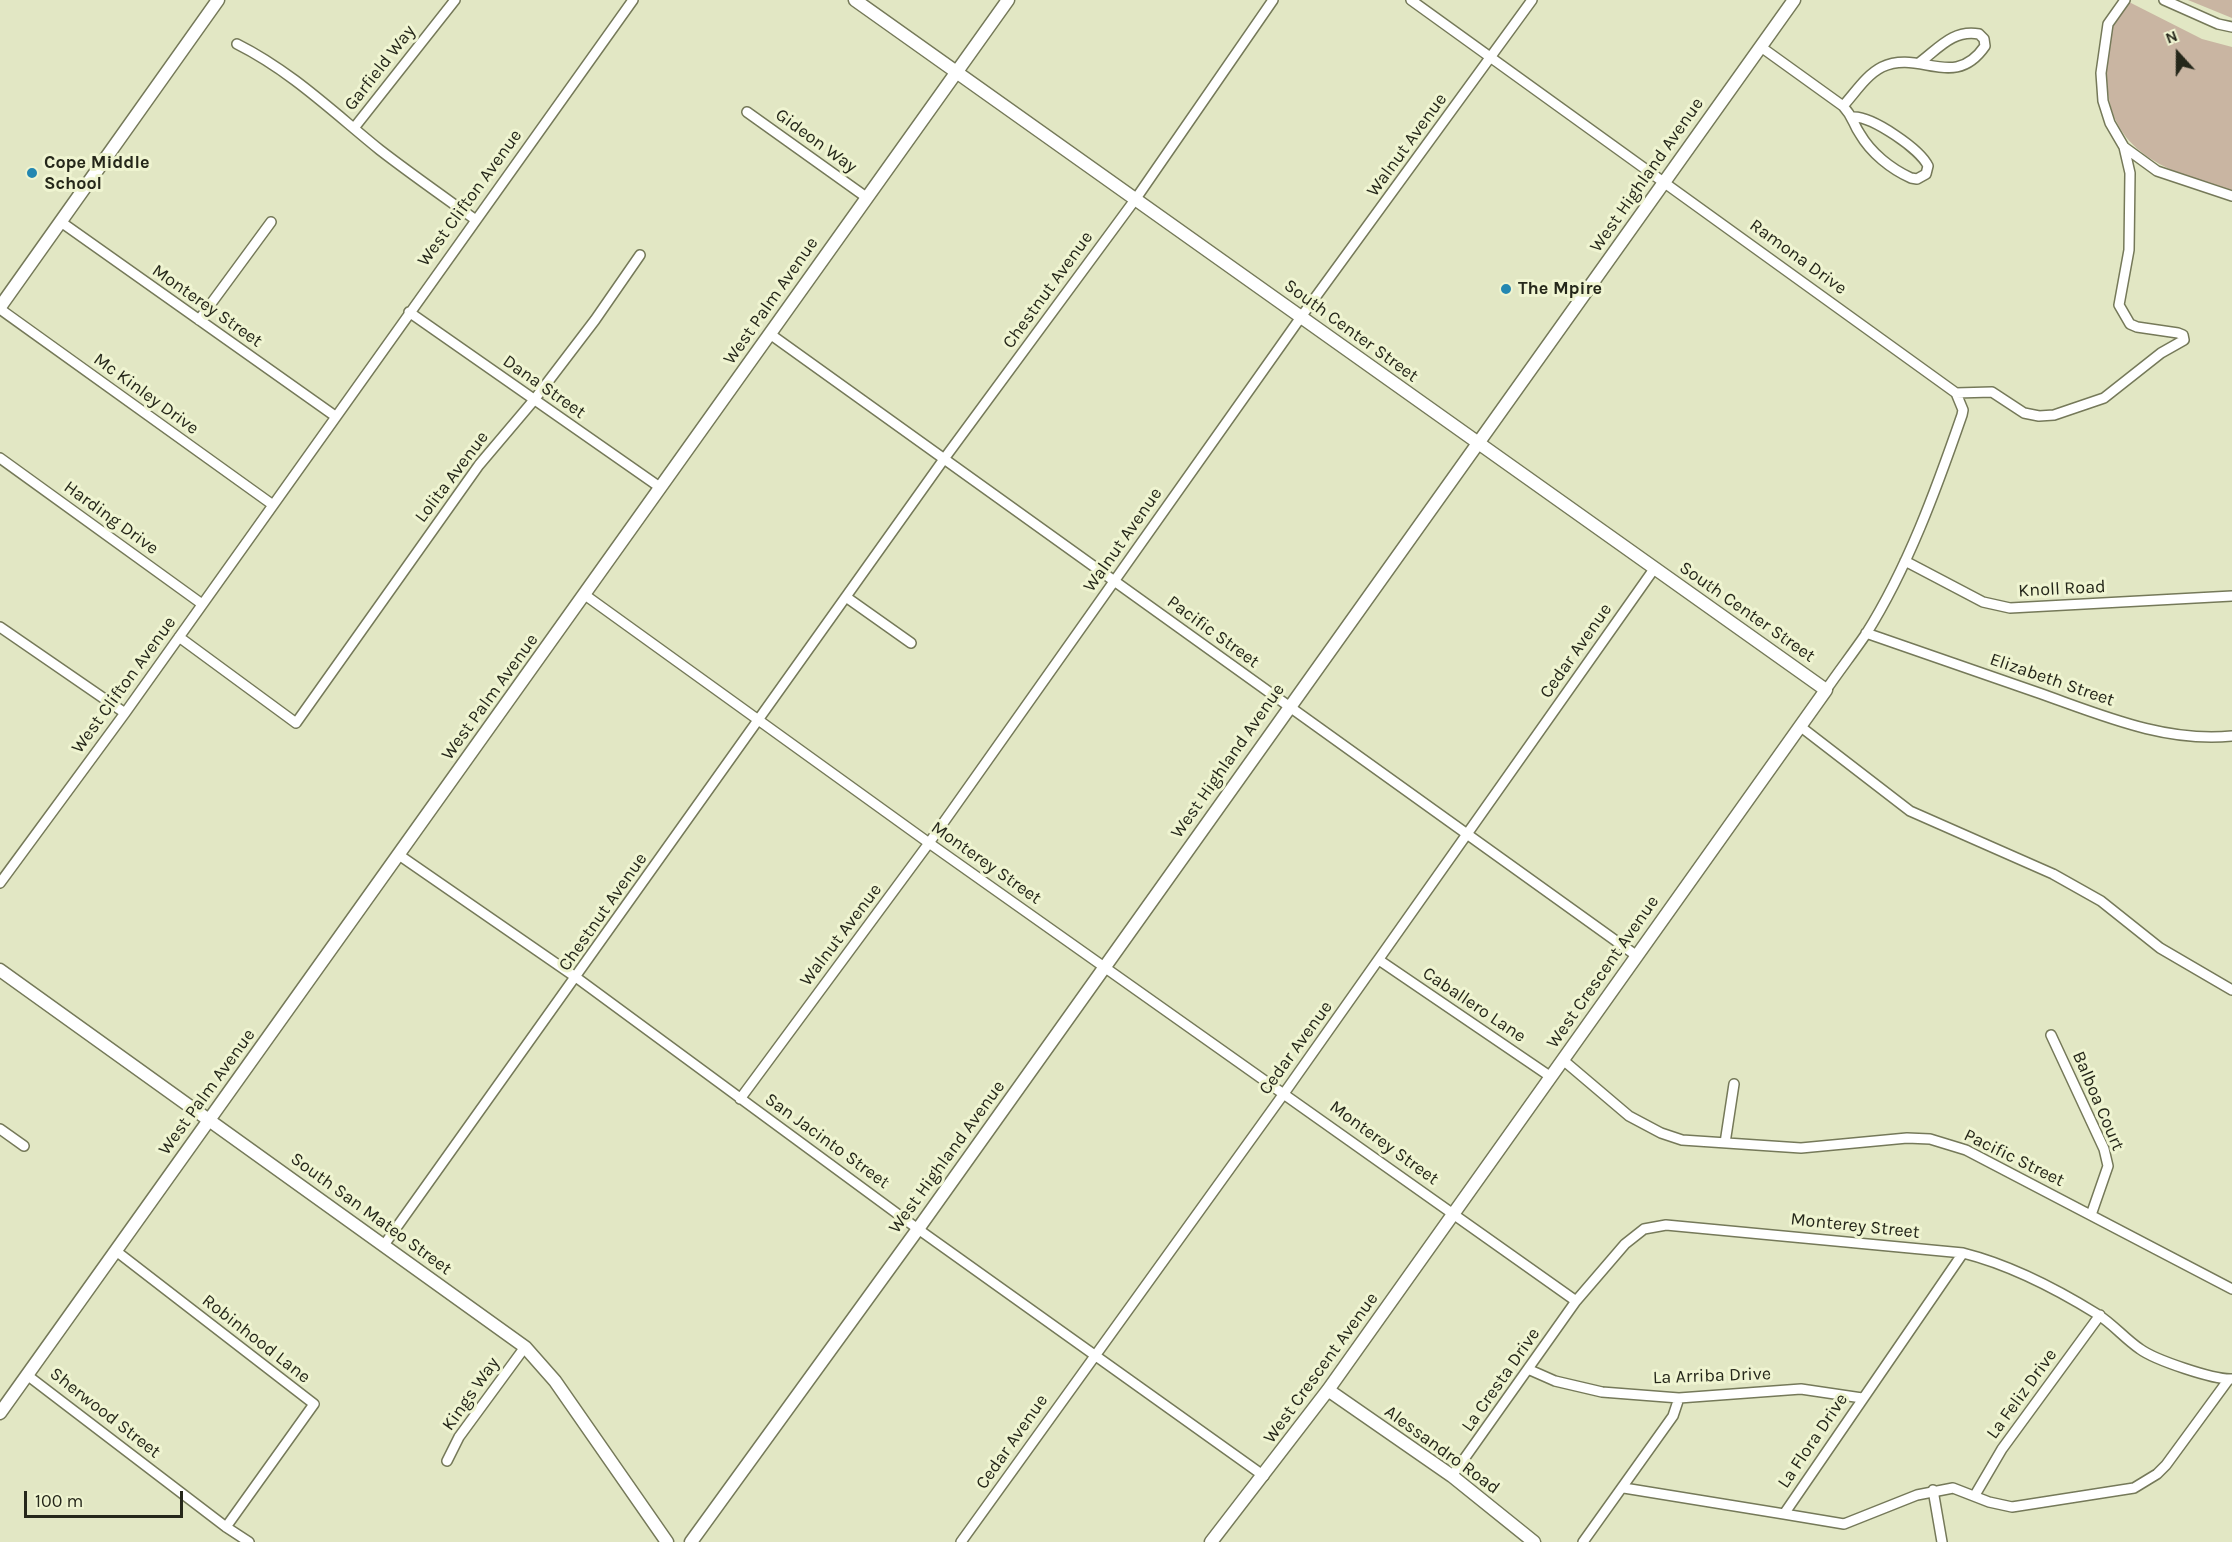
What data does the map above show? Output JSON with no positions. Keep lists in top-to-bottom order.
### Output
{
  "streets": {
    "street": [
      "Garfield Way",
      "Gideon Way",
      "Walnut Avenue",
      "West Highland Avenue",
      "West Clifton Avenue",
      "Ramona Drive",
      "Chestnut Avenue",
      "West Palm Avenue",
      "Monterey Street",
      "South Center Street",
      "Dana Street",
      "Mc Kinley Drive",
      "Lolita Avenue",
      "Harding Drive",
      "Knoll Road",
      "Pacific Street",
      "Cedar Avenue",
      "Elizabeth Street",
      "West Crescent Avenue",
      "Caballero Lane",
      "Balboa Court",
      "San Jacinto Street",
      "South San Mateo Street",
      "Robinhood Lane",
      "La Arriba Drive",
      "La Cresta Drive",
      "Kings Way",
      "La Feliz Drive",
      "Sherwood Street",
      "La Flora Drive",
      "Alessandro Road"
    ]
  },
  "crossings": [
    ["Garfield Way", "West Clifton Avenue"],
    ["Gideon Way", "West Palm Avenue"],
    ["Walnut Avenue", "Ramona Drive"],
    ["Walnut Avenue", "Monterey Street"],
    ["Walnut Avenue", "South Center Street"],
    ["Walnut Avenue", "Pacific Street"],
    ["Walnut Avenue", "San Jacinto Street"],
    ["West Highland Avenue", "Ramona Drive"],
    ["West Highland Avenue", "Monterey Street"],
    ["West Highland Avenue", "South Center Street"],
    ["West Highland Avenue", "Pacific Street"],
    ["West Highland Avenue", "San Jacinto Street"],
    ["West Clifton Avenue", "Monterey Street"],
    ["West Clifton Avenue", "Dana Street"],
    ["West Clifton Avenue", "Mc Kinley Drive"],
    ["West Clifton Avenue", "Lolita Avenue"],
    ["West Clifton Avenue", "Harding Drive"],
    ["Ramona Drive", "West Crescent Avenue"],
    ["Chestnut Avenue", "Monterey Street"],
    ["Chestnut Avenue", "South Center Street"],
    ["Chestnut Avenue", "Pacific Street"],
    ["Chestnut Avenue", "San Jacinto Street"],
    ["Chestnut Avenue", "South San Mateo Street"],
    ["West Palm Avenue", "Monterey Street"],
    ["West Palm Avenue", "South Center Street"],
    ["West Palm Avenue", "Dana Street"],
    ["West Palm Avenue", "Pacific Street"],
    ["West Palm Avenue", "San Jacinto Street"],
    ["West Palm Avenue", "South San Mateo Street"],
    ["West Palm Avenue", "Robinhood Lane"],
    ["West Palm Avenue", "Sherwood Street"],
    ["Monterey Street", "Cedar Avenue"],
    ["Monterey Street", "West Crescent Avenue"],
    ["Monterey Street", "La Cresta Drive"],
    ["Monterey Street", "La Feliz Drive"],
    ["Monterey Street", "La Flora Drive"],
    ["South Center Street", "Cedar Avenue"],
    ["South Center Street", "West Crescent Avenue"],
    ["Dana Street", "Lolita Avenue"],
    ["Knoll Road", "West Crescent Avenue"],
    ["Pacific Street", "Cedar Avenue"],
    ["Pacific Street", "West Crescent Avenue"],
    ["Pacific Street", "Balboa Court"],
    ["Cedar Avenue", "Caballero Lane"],
    ["Cedar Avenue", "San Jacinto Street"],
    ["Elizabeth Street", "West Crescent Avenue"],
    ["West Crescent Avenue", "Caballero Lane"],
    ["West Crescent Avenue", "San Jacinto Street"],
    ["West Crescent Avenue", "Alessandro Road"],
    ["South San Mateo Street", "Kings Way"],
    ["Robinhood Lane", "Sherwood Street"],
    ["La Arriba Drive", "La Cresta Drive"],
    ["La Arriba Drive", "La Flora Drive"],
    ["La Cresta Drive", "Alessandro Road"]
  ],
  "places": ["Cope Middle School", "The Mpire"],
  "scale_bar": "100 m",
  "north": "top"
}
